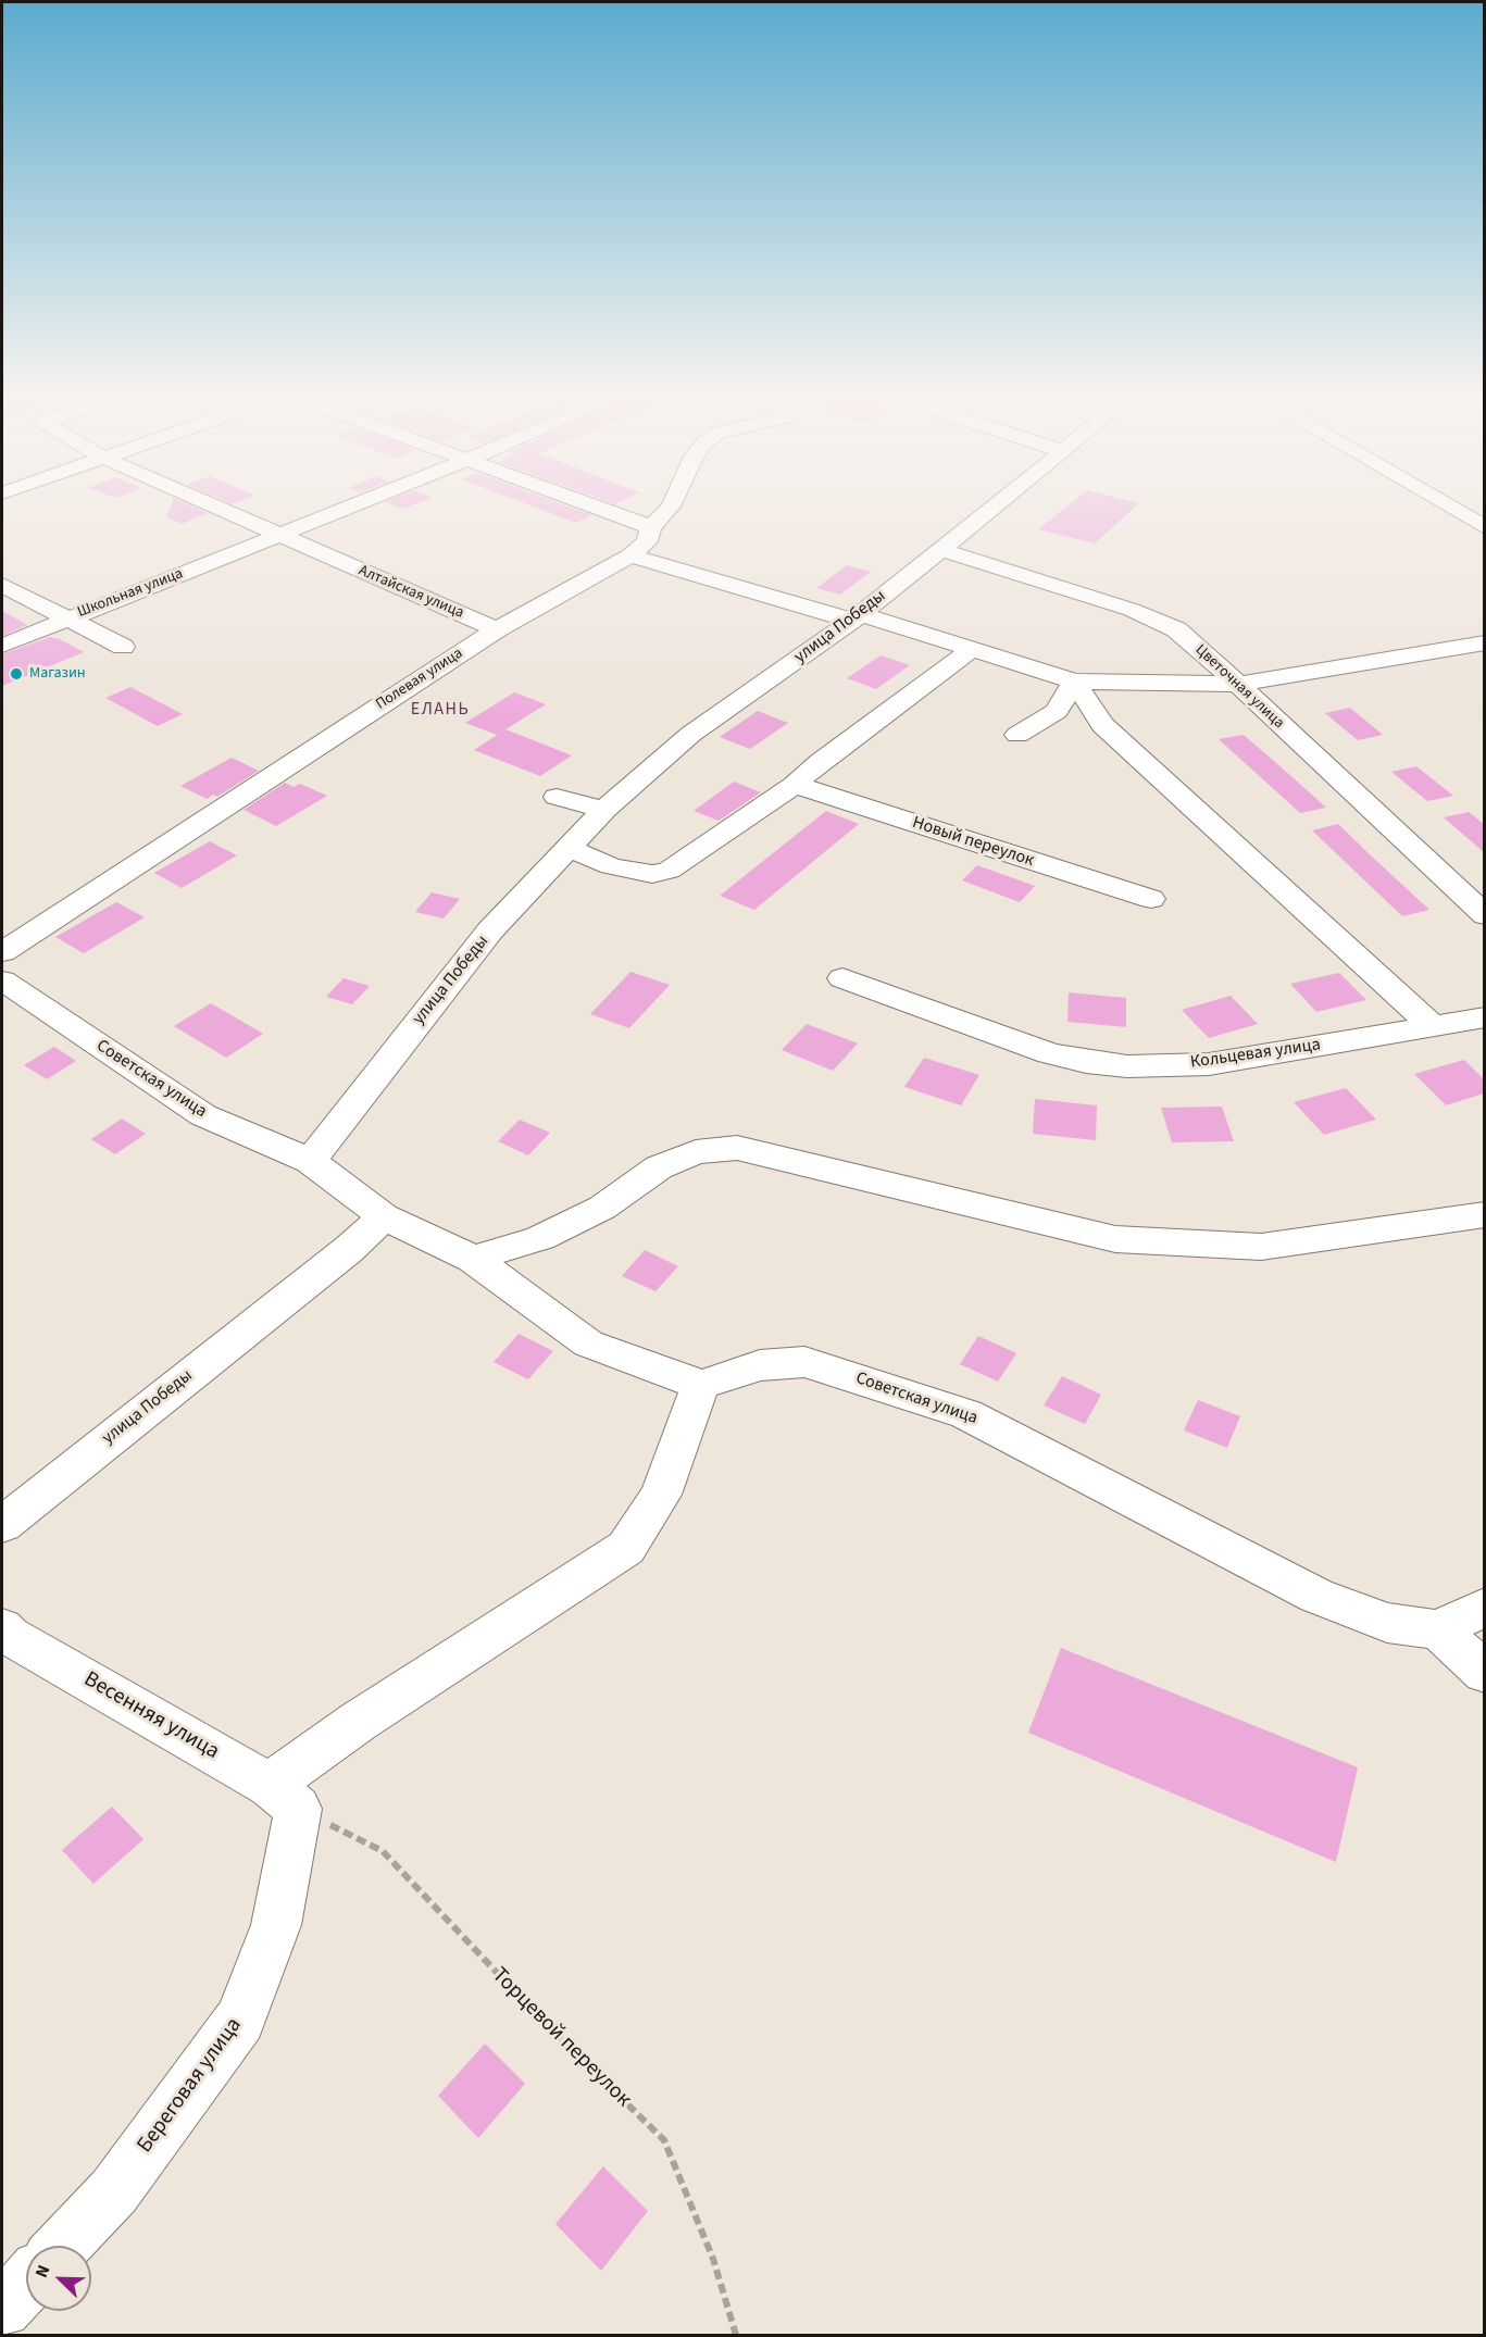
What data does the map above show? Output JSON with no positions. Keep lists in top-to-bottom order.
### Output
{
  "streets": {
    "street": [
      "Алтайская улица",
      "Школьная улица",
      "улица Победы",
      "Полевая улица",
      "Цветочная улица",
      "Новый переулок",
      "Кольцевая улица",
      "Советская улица",
      "Весенняя улица",
      "Береговая улица"
    ],
    "path": ["Торцевой переулок"]
  },
  "crossings": [
    ["Алтайская улица", "Школьная улица"],
    ["Алтайская улица", "Полевая улица"],
    ["улица Победы", "Цветочная улица"],
    ["улица Победы", "Советская улица"],
    ["Весенняя улица", "Торцевой переулок"],
    ["Весенняя улица", "Береговая улица"],
    ["Торцевой переулок", "Береговая улица"]
  ],
  "districts": ["ЕЛАНЬ"],
  "places": ["Магазин"],
  "north": "top left"
}
